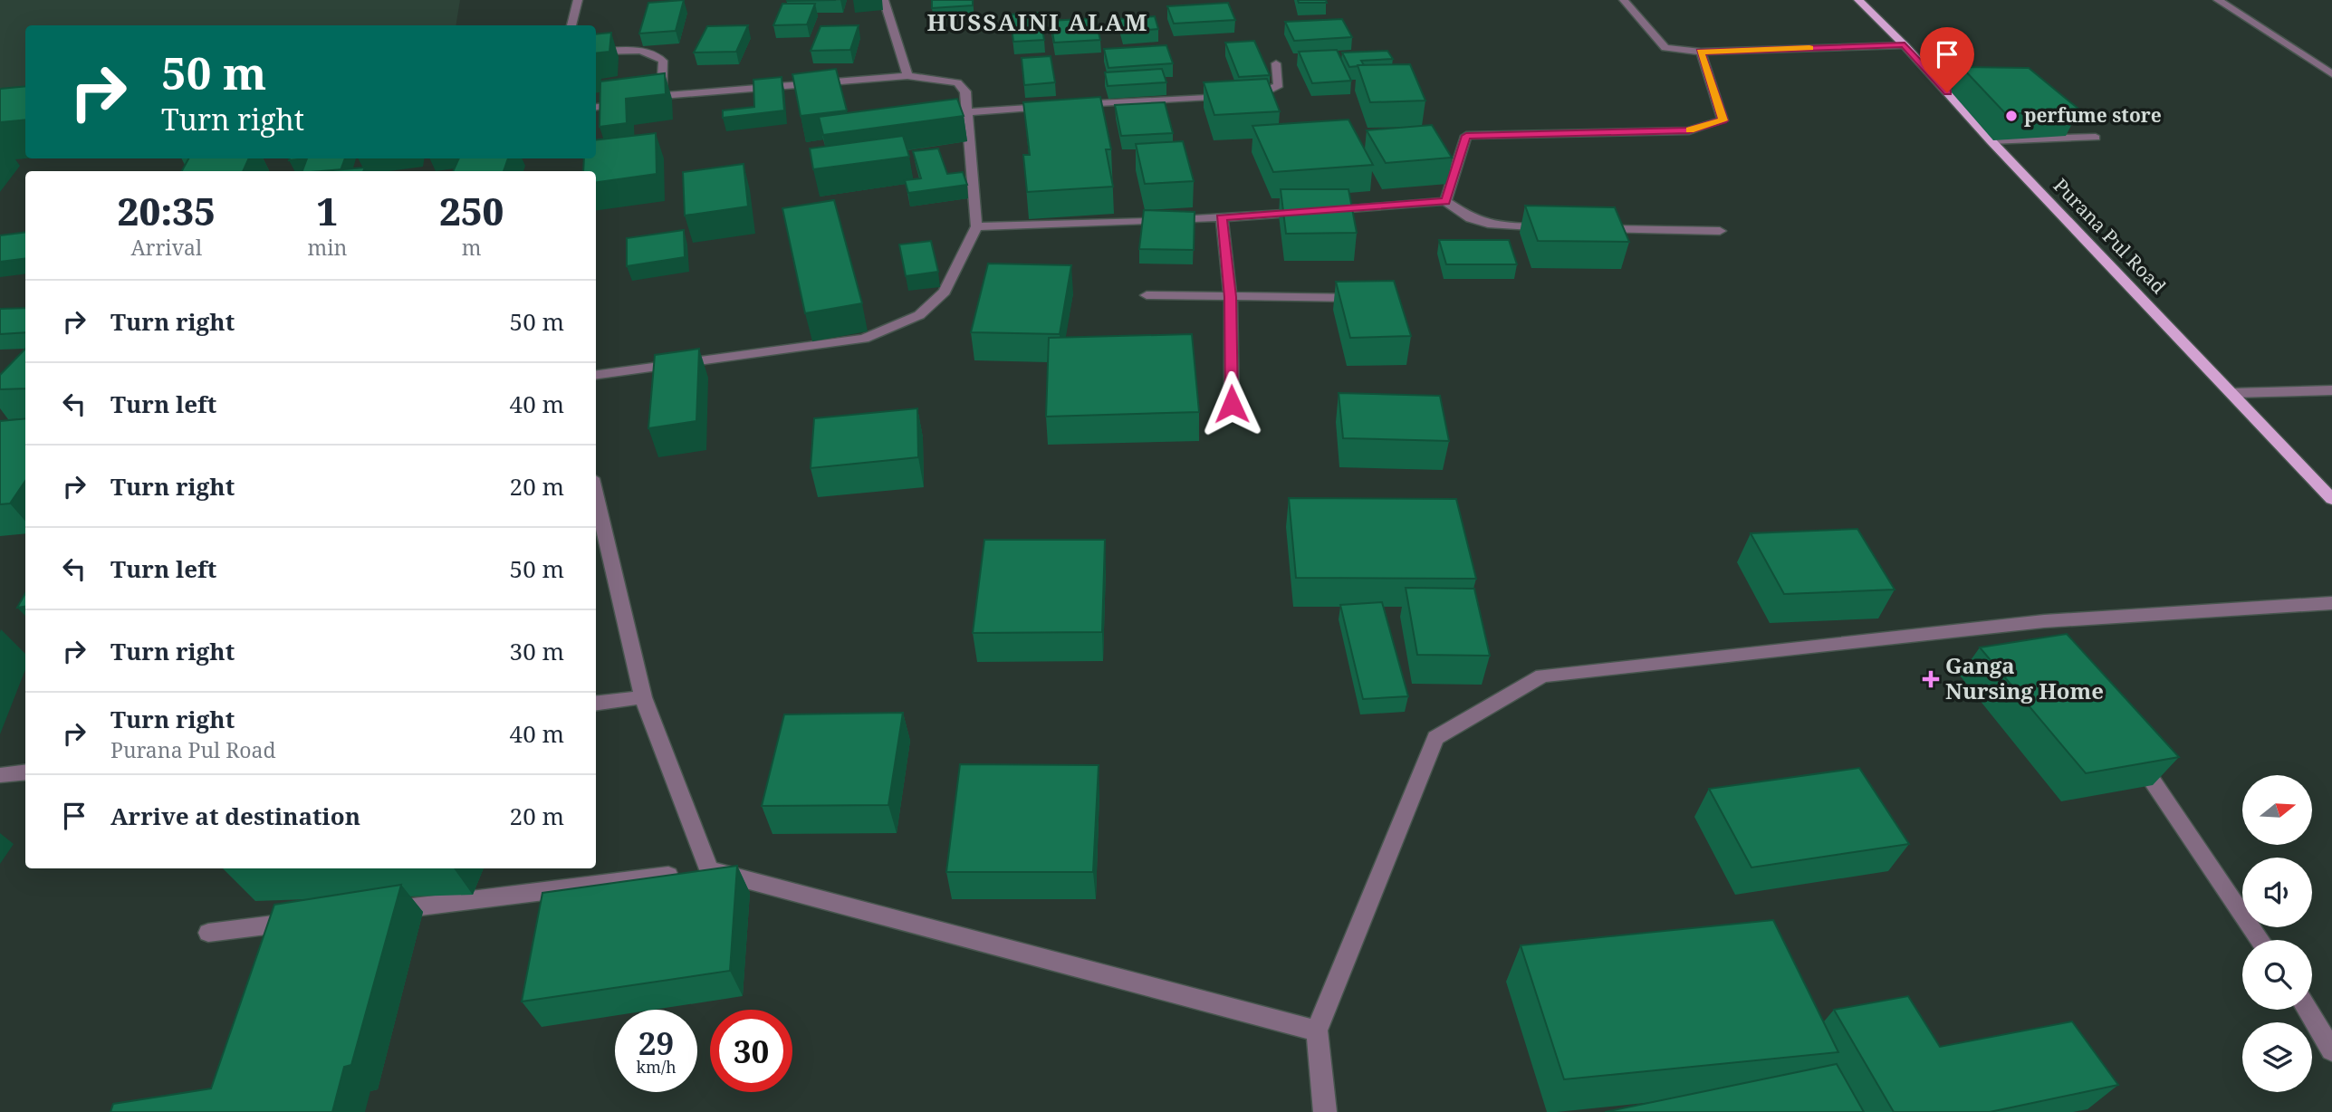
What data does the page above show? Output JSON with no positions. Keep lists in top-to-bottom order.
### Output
{
  "streets": {
    "main road": ["Purana Pul Road"]
  },
  "districts": ["HUSSAINI ALAM"],
  "places": {
    "other": ["perfume store"],
    "health": ["Ganga Nursing Home"]
  },
  "north": "right",
  "page": {
    "turn": ["50 m", "Turn right"],
    "eta": [
      "20:35",
      "Arrival",
      "1",
      "min",
      "250",
      "m"
    ],
    "list": [
      {
        "name": "Turn right",
        "value": "50 m"
      },
      {
        "name": "Turn left",
        "value": "40 m"
      },
      {
        "name": "Turn right",
        "value": "20 m"
      },
      {
        "name": "Turn left",
        "value": "50 m"
      },
      {
        "name": "Turn right",
        "value": "30 m"
      },
      {
        "name": "Turn right",
        "note": "Purana Pul Road",
        "value": "40 m"
      },
      {
        "name": "Arrive at destination",
        "value": "20 m"
      }
    ],
    "speed": "29 km/h",
    "limit": "30"
  }
}
